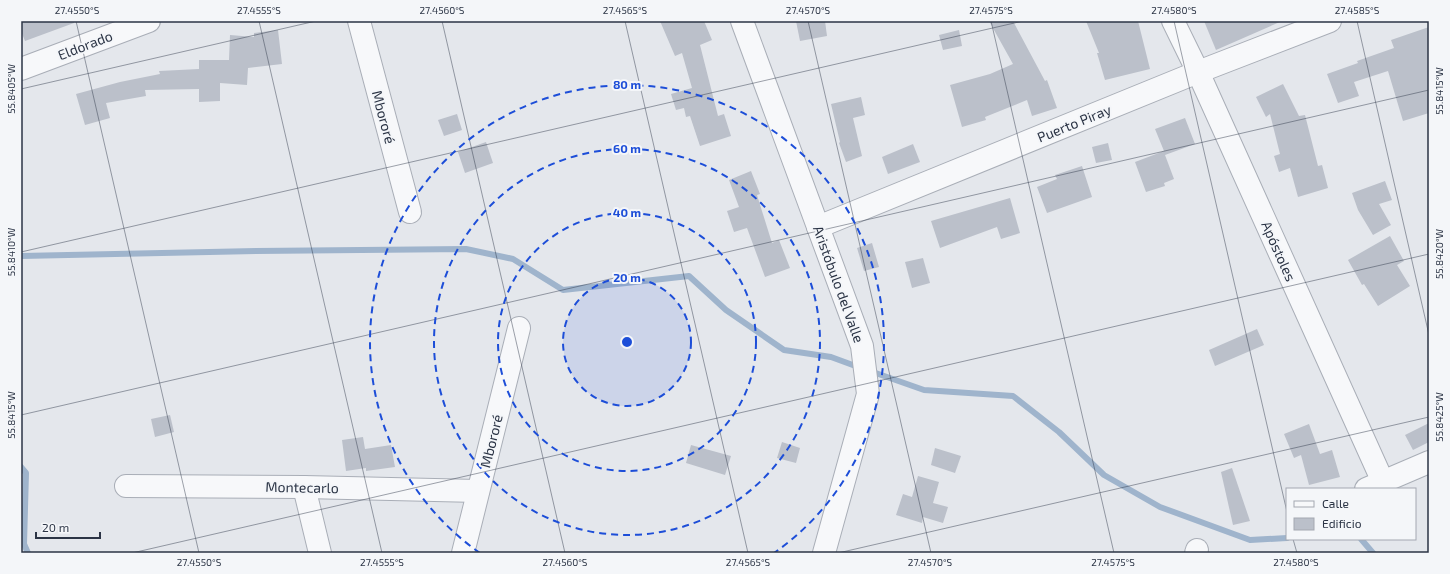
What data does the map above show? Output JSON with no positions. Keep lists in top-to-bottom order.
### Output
{
  "streets": {
    "street": [
      "Eldorado",
      "Mbororé",
      "Puerto Piray",
      "Apóstoles",
      "Aristóbulo del Valle",
      "Montecarlo"
    ]
  },
  "crossings": [
    ["Mbororé", "Montecarlo"],
    ["Puerto Piray", "Apóstoles"],
    ["Puerto Piray", "Aristóbulo del Valle"]
  ],
  "legend": ["Calle", "Edificio"],
  "scale_bar": "20 m",
  "coordinates": [
    "27.4550°S",
    "27.4555°S",
    "27.4560°S",
    "27.4565°S",
    "27.4570°S",
    "27.4575°S",
    "27.4580°S",
    "27.4585°S",
    "55.8405°W",
    "55.8415°W",
    "55.8410°W",
    "55.8420°W",
    "55.8425°W"
  ],
  "rings": [
    "80 m",
    "60 m",
    "40 m",
    "20 m"
  ]
}
